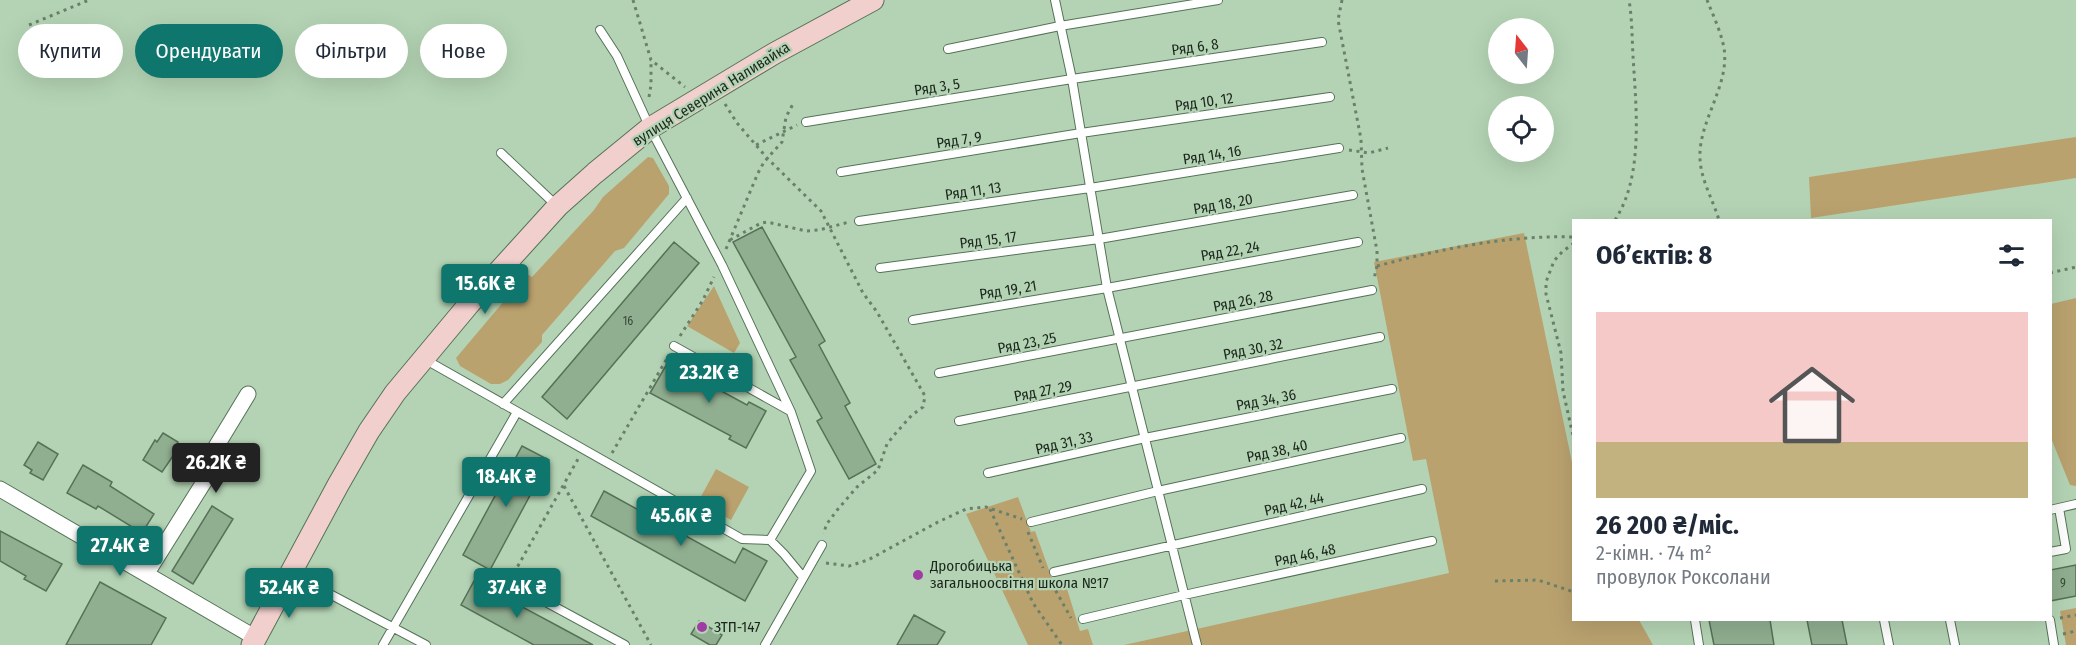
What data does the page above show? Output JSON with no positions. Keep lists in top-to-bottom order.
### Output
{
  "streets": {
    "street": ["вулиця Северина Наливайка"],
    "lane": [
      "Ряд 6, 8",
      "Ряд 3, 5",
      "Ряд 10, 12",
      "Ряд 7, 9",
      "Ряд 14, 16",
      "Ряд 11, 13",
      "Ряд 18, 20",
      "Ряд 15, 17",
      "Ряд 22, 24",
      "Ряд 19, 21",
      "Ряд 26, 28",
      "Ряд 23, 25",
      "Ряд 30, 32",
      "Ряд 27, 29",
      "Ряд 34, 36",
      "Ряд 31, 33",
      "Ряд 38, 40",
      "Ряд 42, 44",
      "Ряд 46, 48"
    ]
  },
  "crossings": [
    ["Ряд 6, 8", "Ряд 3, 5"],
    ["Ряд 10, 12", "Ряд 7, 9"],
    ["Ряд 14, 16", "Ряд 11, 13"],
    ["Ряд 18, 20", "Ряд 15, 17"],
    ["Ряд 22, 24", "Ряд 19, 21"],
    ["Ряд 26, 28", "Ряд 23, 25"],
    ["Ряд 30, 32", "Ряд 27, 29"],
    ["Ряд 34, 36", "Ряд 31, 33"]
  ],
  "places": ["Дрогобицька загальноосвітня школа №17", "ЗТП-147"],
  "house_numbers": ["16", "9"],
  "north": "top",
  "page": {
    "chip": [
      "Купити",
      "Орендувати",
      "Фільтри",
      "Нове"
    ],
    "heading": "Об’єктів: 8",
    "price": [
      "15.6K ₴",
      "23.2K ₴",
      "26.2K ₴",
      "18.4K ₴",
      "45.6K ₴",
      "27.4K ₴",
      "52.4K ₴",
      "37.4K ₴"
    ],
    "list": [
      {
        "name": "26 200 ₴/міс.",
        "note": "2-кімн. · 74 m² · провулок Роксолани"
      }
    ]
  }
}
